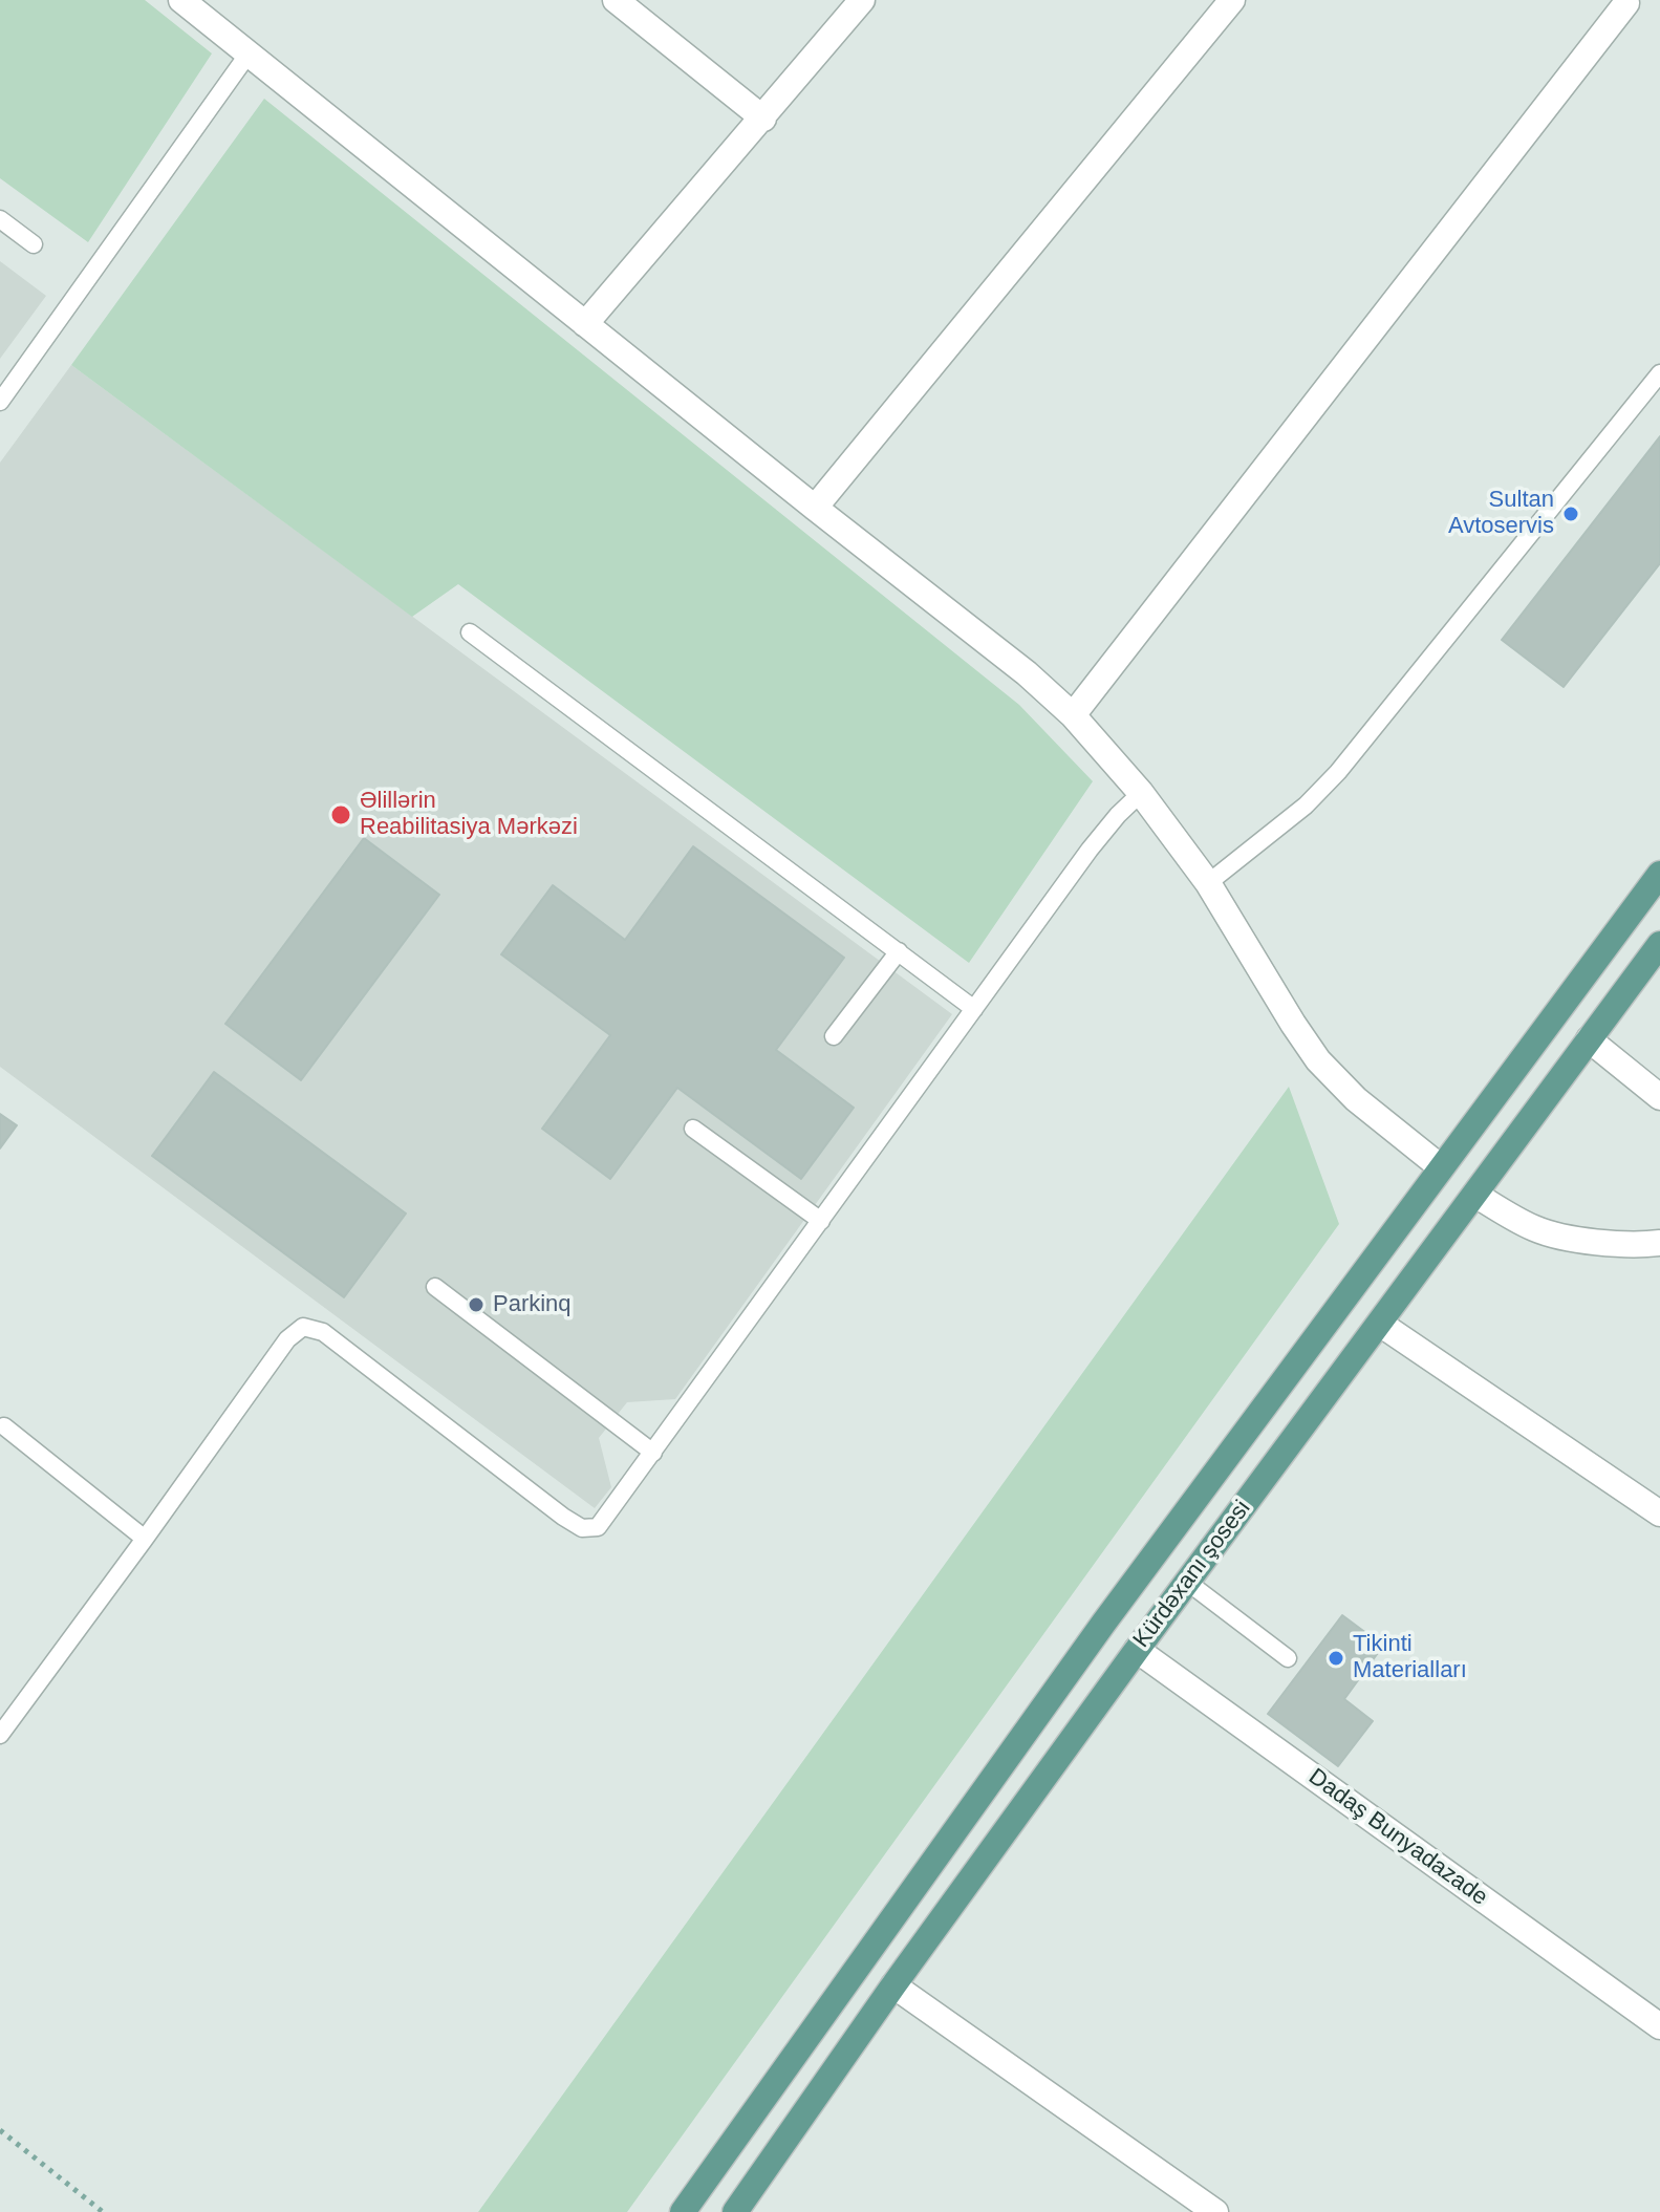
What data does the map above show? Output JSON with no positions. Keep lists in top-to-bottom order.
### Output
{
  "streets": {
    "main road": ["Kürdəxanı şosesi"],
    "street": ["Dadaş Bunyadazade"]
  },
  "crossings": [
    ["Kürdəxanı şosesi", "Dadaş Bunyadazade"]
  ],
  "places": [
    "Sultan Avtoservis",
    "Əlillərin Reabilitasiya Mərkəzi",
    "Parkinq",
    "Tikinti Materialları"
  ]
}
